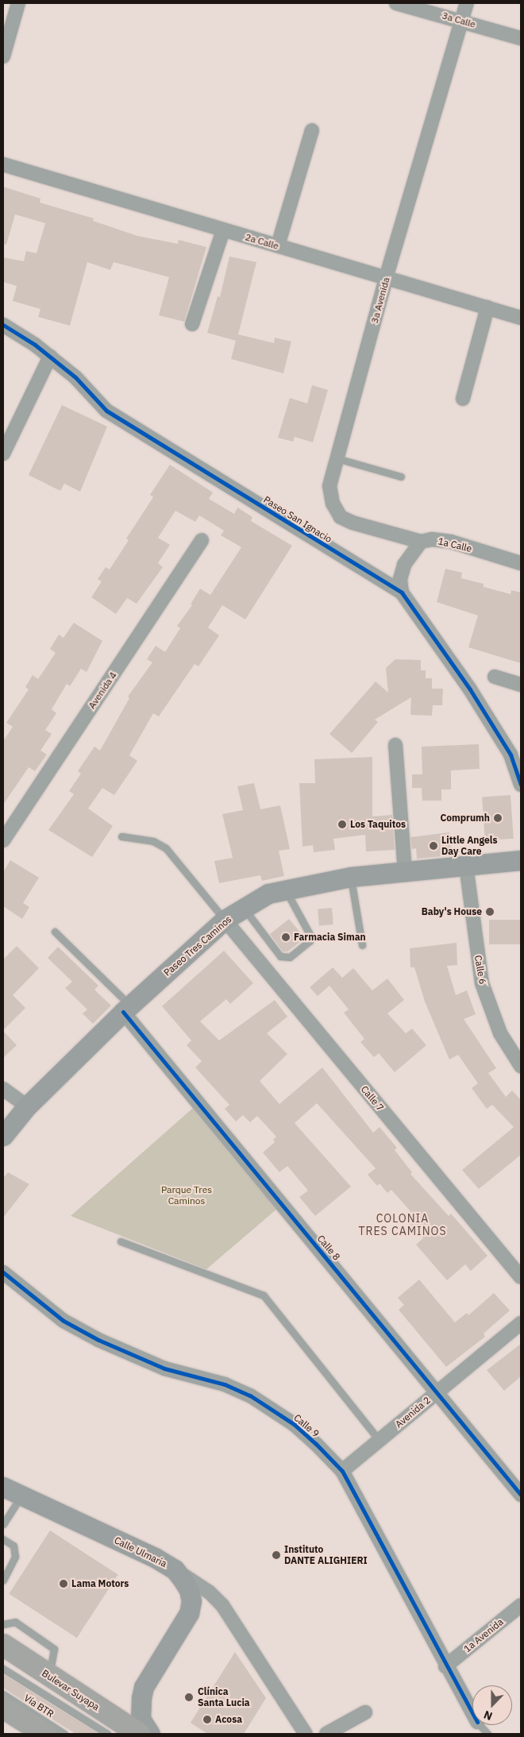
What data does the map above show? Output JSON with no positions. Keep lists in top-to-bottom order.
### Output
{
  "streets": {
    "main road": ["Bulevar Suyapa"],
    "street": [
      "3a Calle",
      "2a Calle",
      "3a Avenida",
      "Paseo San Ignacio",
      "1a Calle",
      "Avenida 4",
      "Paseo Tres Caminos",
      "Calle 6",
      "Calle 7",
      "Calle 8",
      "Avenida 2",
      "Calle 9",
      "Calle Ulmaria",
      "1a Avenida"
    ],
    "lane": ["Vía BTR"]
  },
  "crossings": [
    ["3a Calle", "3a Avenida"],
    ["2a Calle", "3a Avenida"],
    ["3a Avenida", "1a Calle"],
    ["Paseo Tres Caminos", "Calle 6"],
    ["Paseo Tres Caminos", "Calle 7"],
    ["Paseo Tres Caminos", "Calle 8"],
    ["Calle 8", "Avenida 2"],
    ["Avenida 2", "Calle 9"],
    ["Calle 9", "1a Avenida"]
  ],
  "districts": ["COLONIA TRES CAMINOS"],
  "parks": ["Parque Tres Caminos"],
  "places": [
    "Comprumh",
    "Los Taquitos",
    "Little Angels Day Care",
    "Baby's House",
    "Farmacia Siman",
    "Instituto DANTE ALIGHIERI",
    "Lama Motors",
    "Clínica Santa Lucia",
    "Acosa"
  ],
  "north": "bottom"
}
